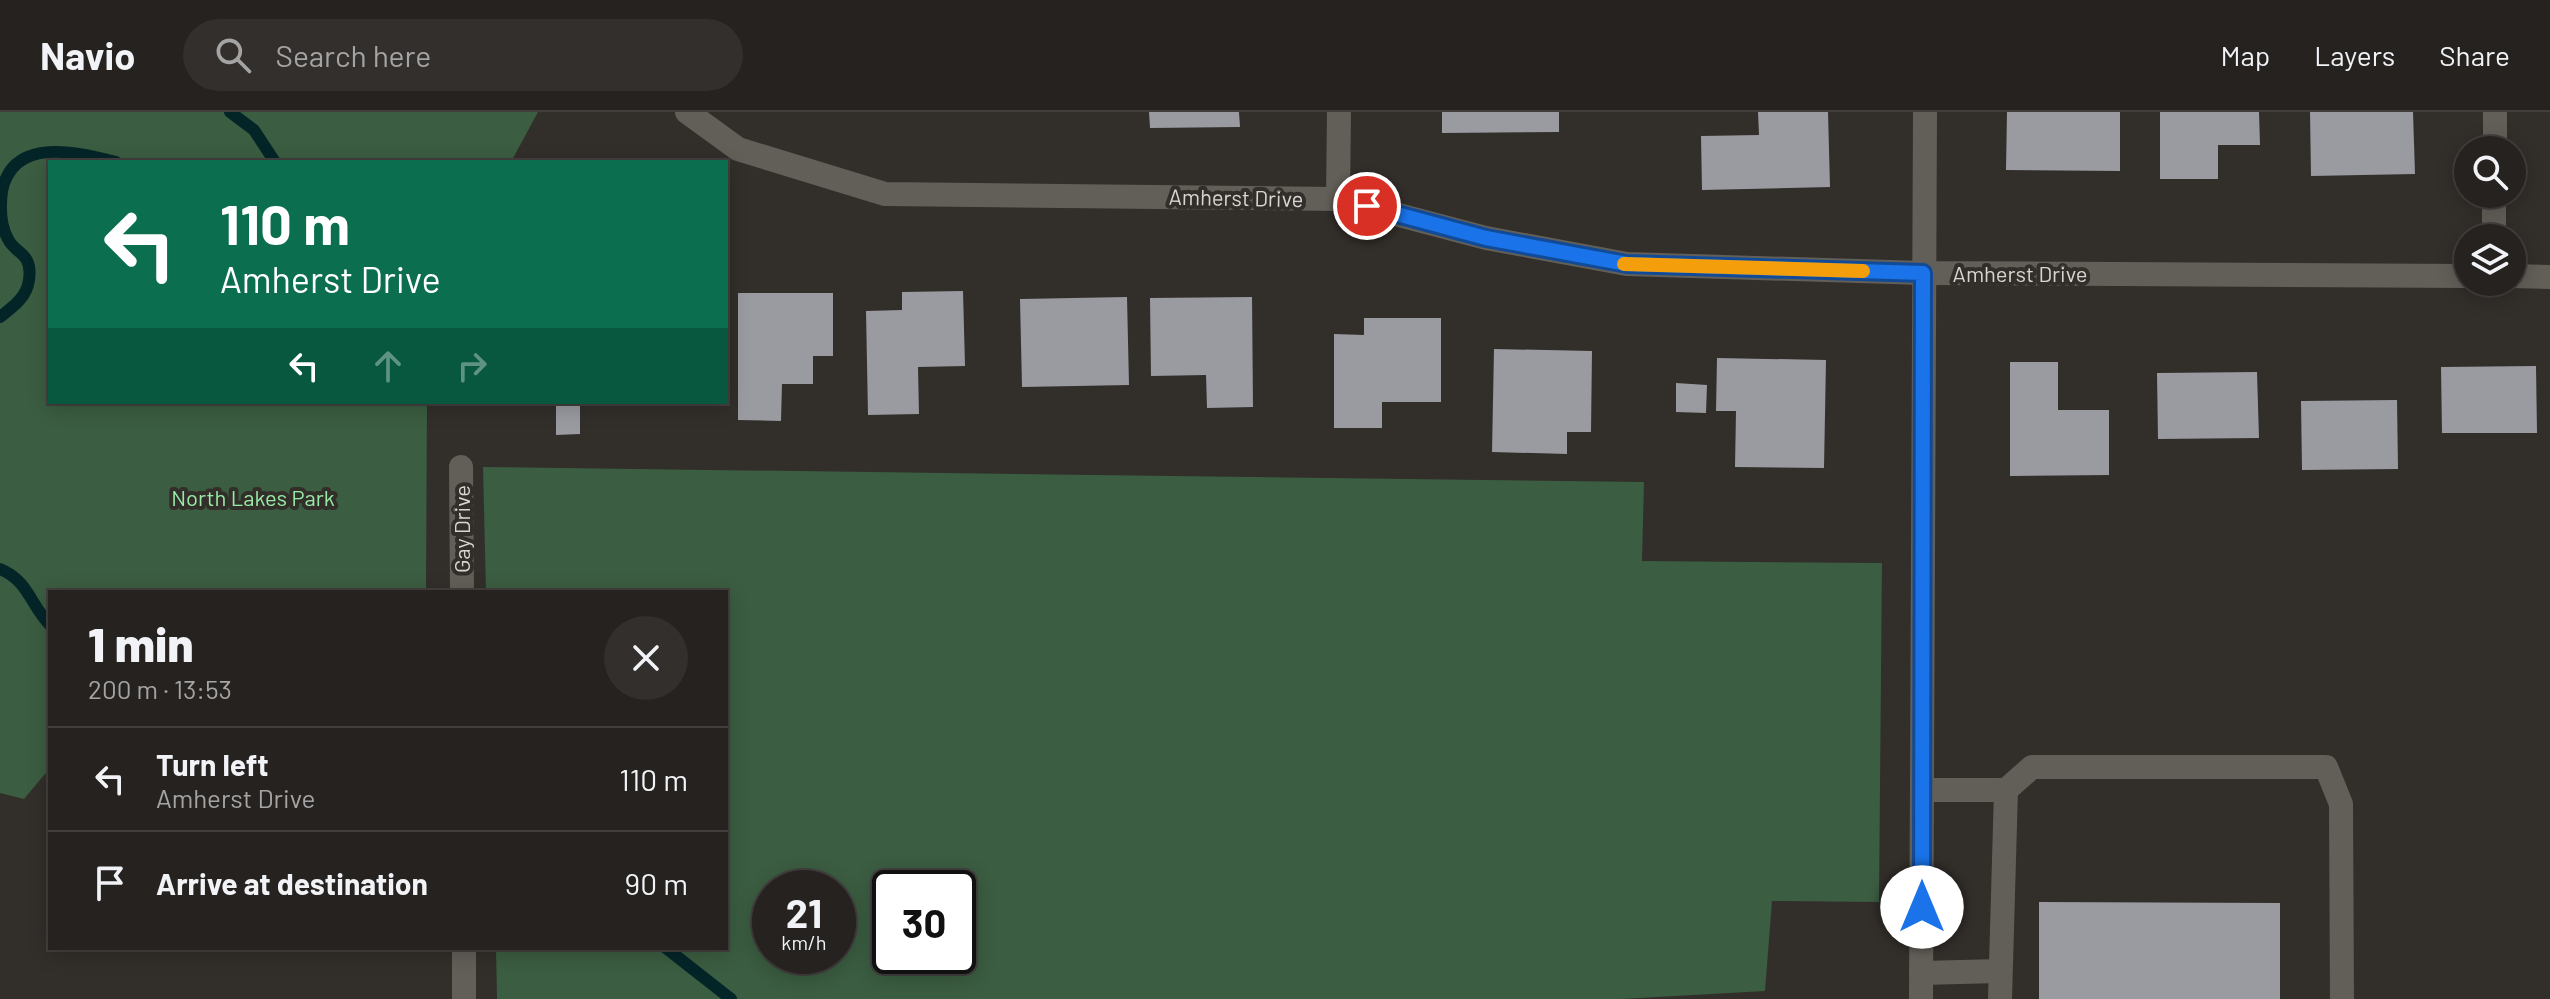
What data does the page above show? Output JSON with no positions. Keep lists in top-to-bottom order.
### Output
{
  "streets": {
    "street": ["Amherst Drive", "Gay Drive"]
  },
  "parks": ["North Lakes Park"],
  "page": {
    "header": "Navio",
    "search": "Search here",
    "nav": ["Map", "Layers", "Share"],
    "turn": ["110 m", "Amherst Drive"],
    "heading": ["1 min", "200 m · 13:53"],
    "list": [
      {
        "name": "Turn left",
        "note": "Amherst Drive",
        "value": "110 m"
      },
      {
        "name": "Arrive at destination",
        "value": "90 m"
      }
    ],
    "speed": "21 km/h",
    "limit": "30"
  }
}
